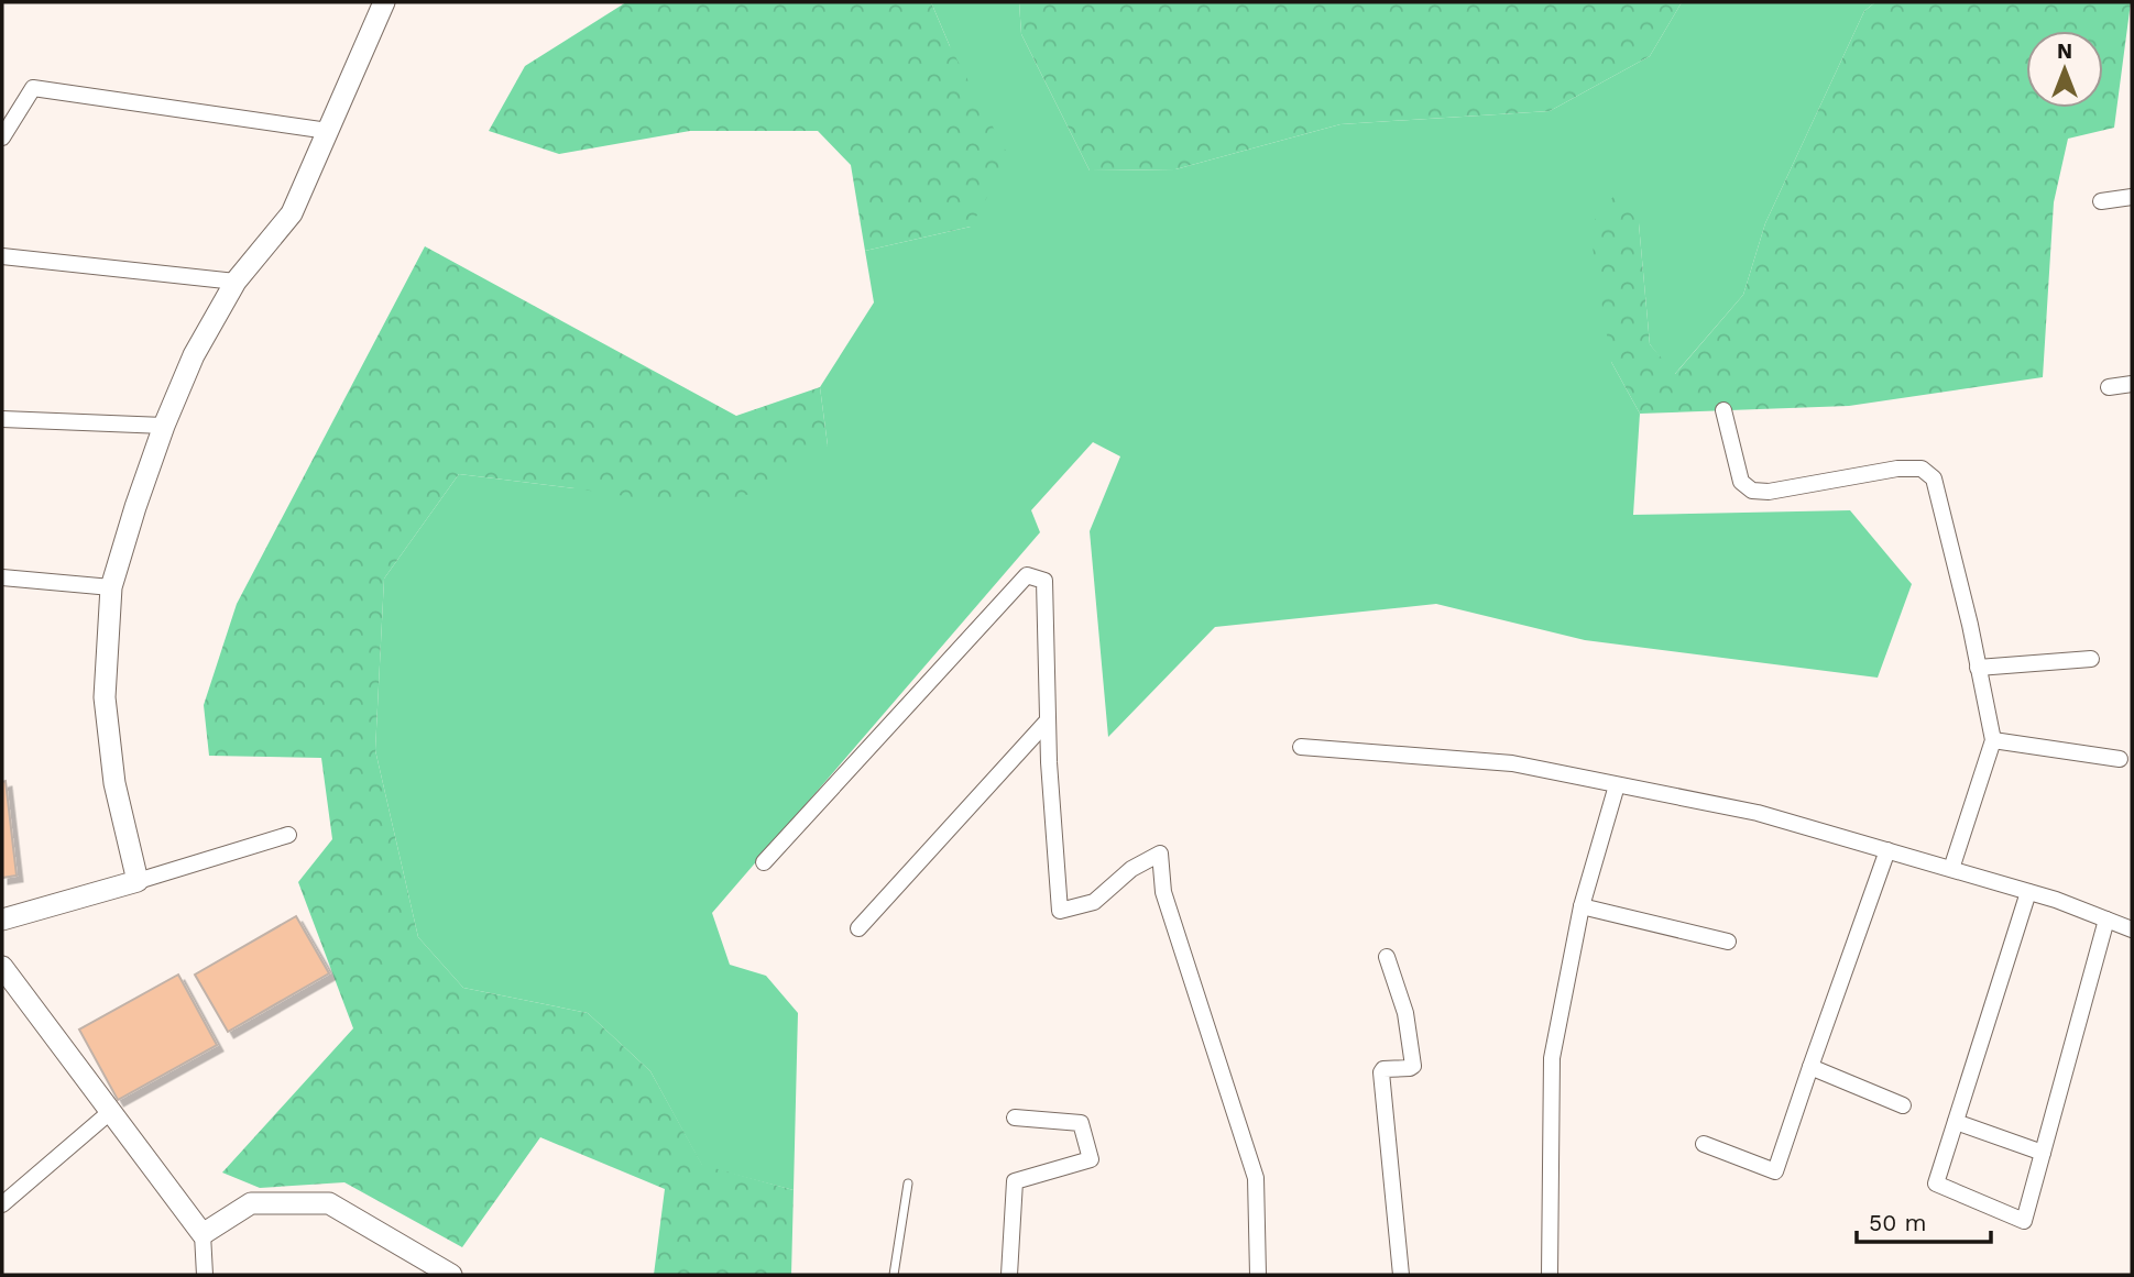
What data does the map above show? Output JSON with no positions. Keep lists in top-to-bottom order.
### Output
{
  "scale_bar": "50 m",
  "north": "top"
}
